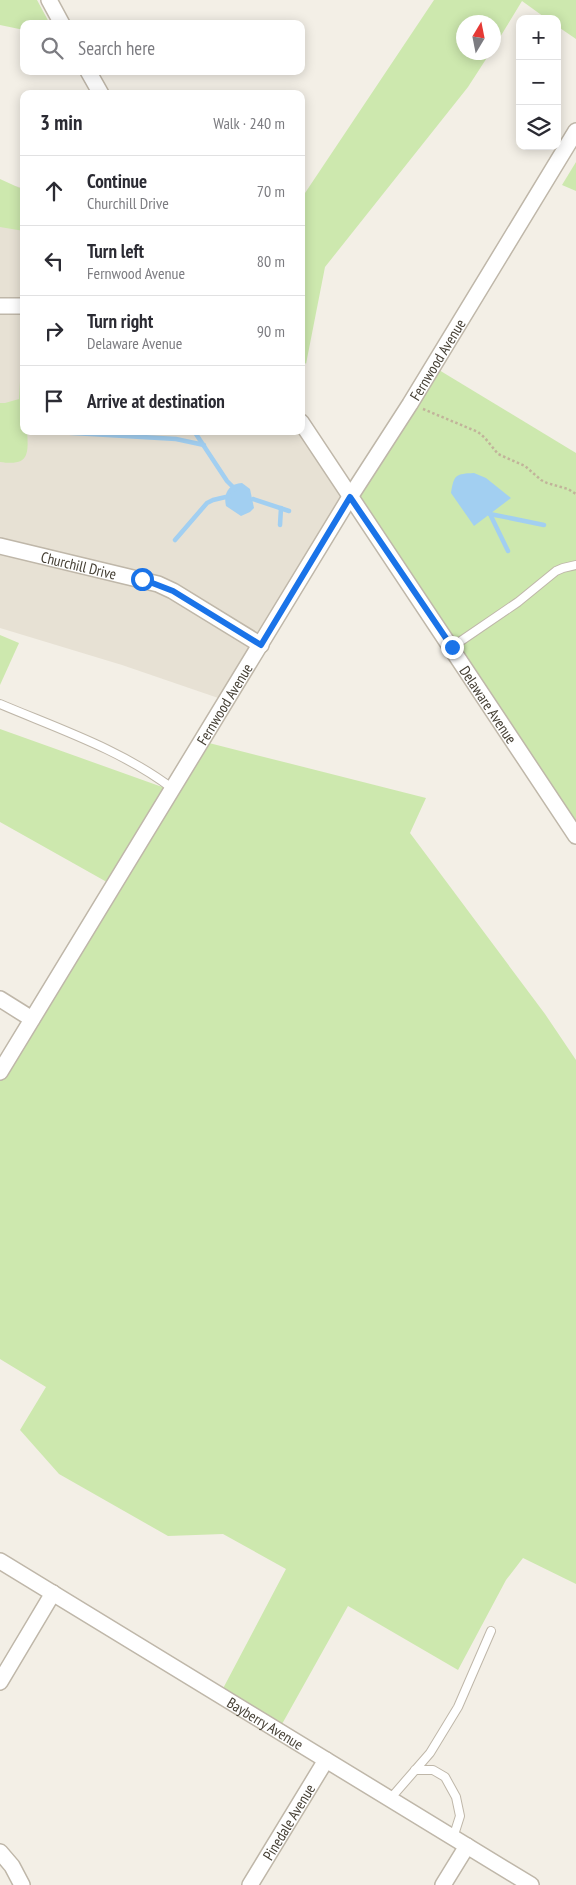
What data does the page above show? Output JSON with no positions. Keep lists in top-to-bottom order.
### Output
{
  "streets": {
    "street": [
      "Fernwood Avenue",
      "Churchill Drive",
      "Delaware Avenue",
      "Bayberry Avenue",
      "Pinedale Avenue"
    ]
  },
  "crossings": [
    ["Fernwood Avenue", "Churchill Drive"],
    ["Fernwood Avenue", "Delaware Avenue"],
    ["Bayberry Avenue", "Pinedale Avenue"]
  ],
  "north": "top",
  "page": {
    "map_buttons": ["+", "−"],
    "search": "Search here",
    "heading": ["3 min", "Walk · 240 m"],
    "list": [
      ["Continue", "Churchill Drive", "70 m"],
      ["Turn left", "Fernwood Avenue", "80 m"],
      ["Turn right", "Delaware Avenue", "90 m"],
      "Arrive at destination"
    ]
  }
}
